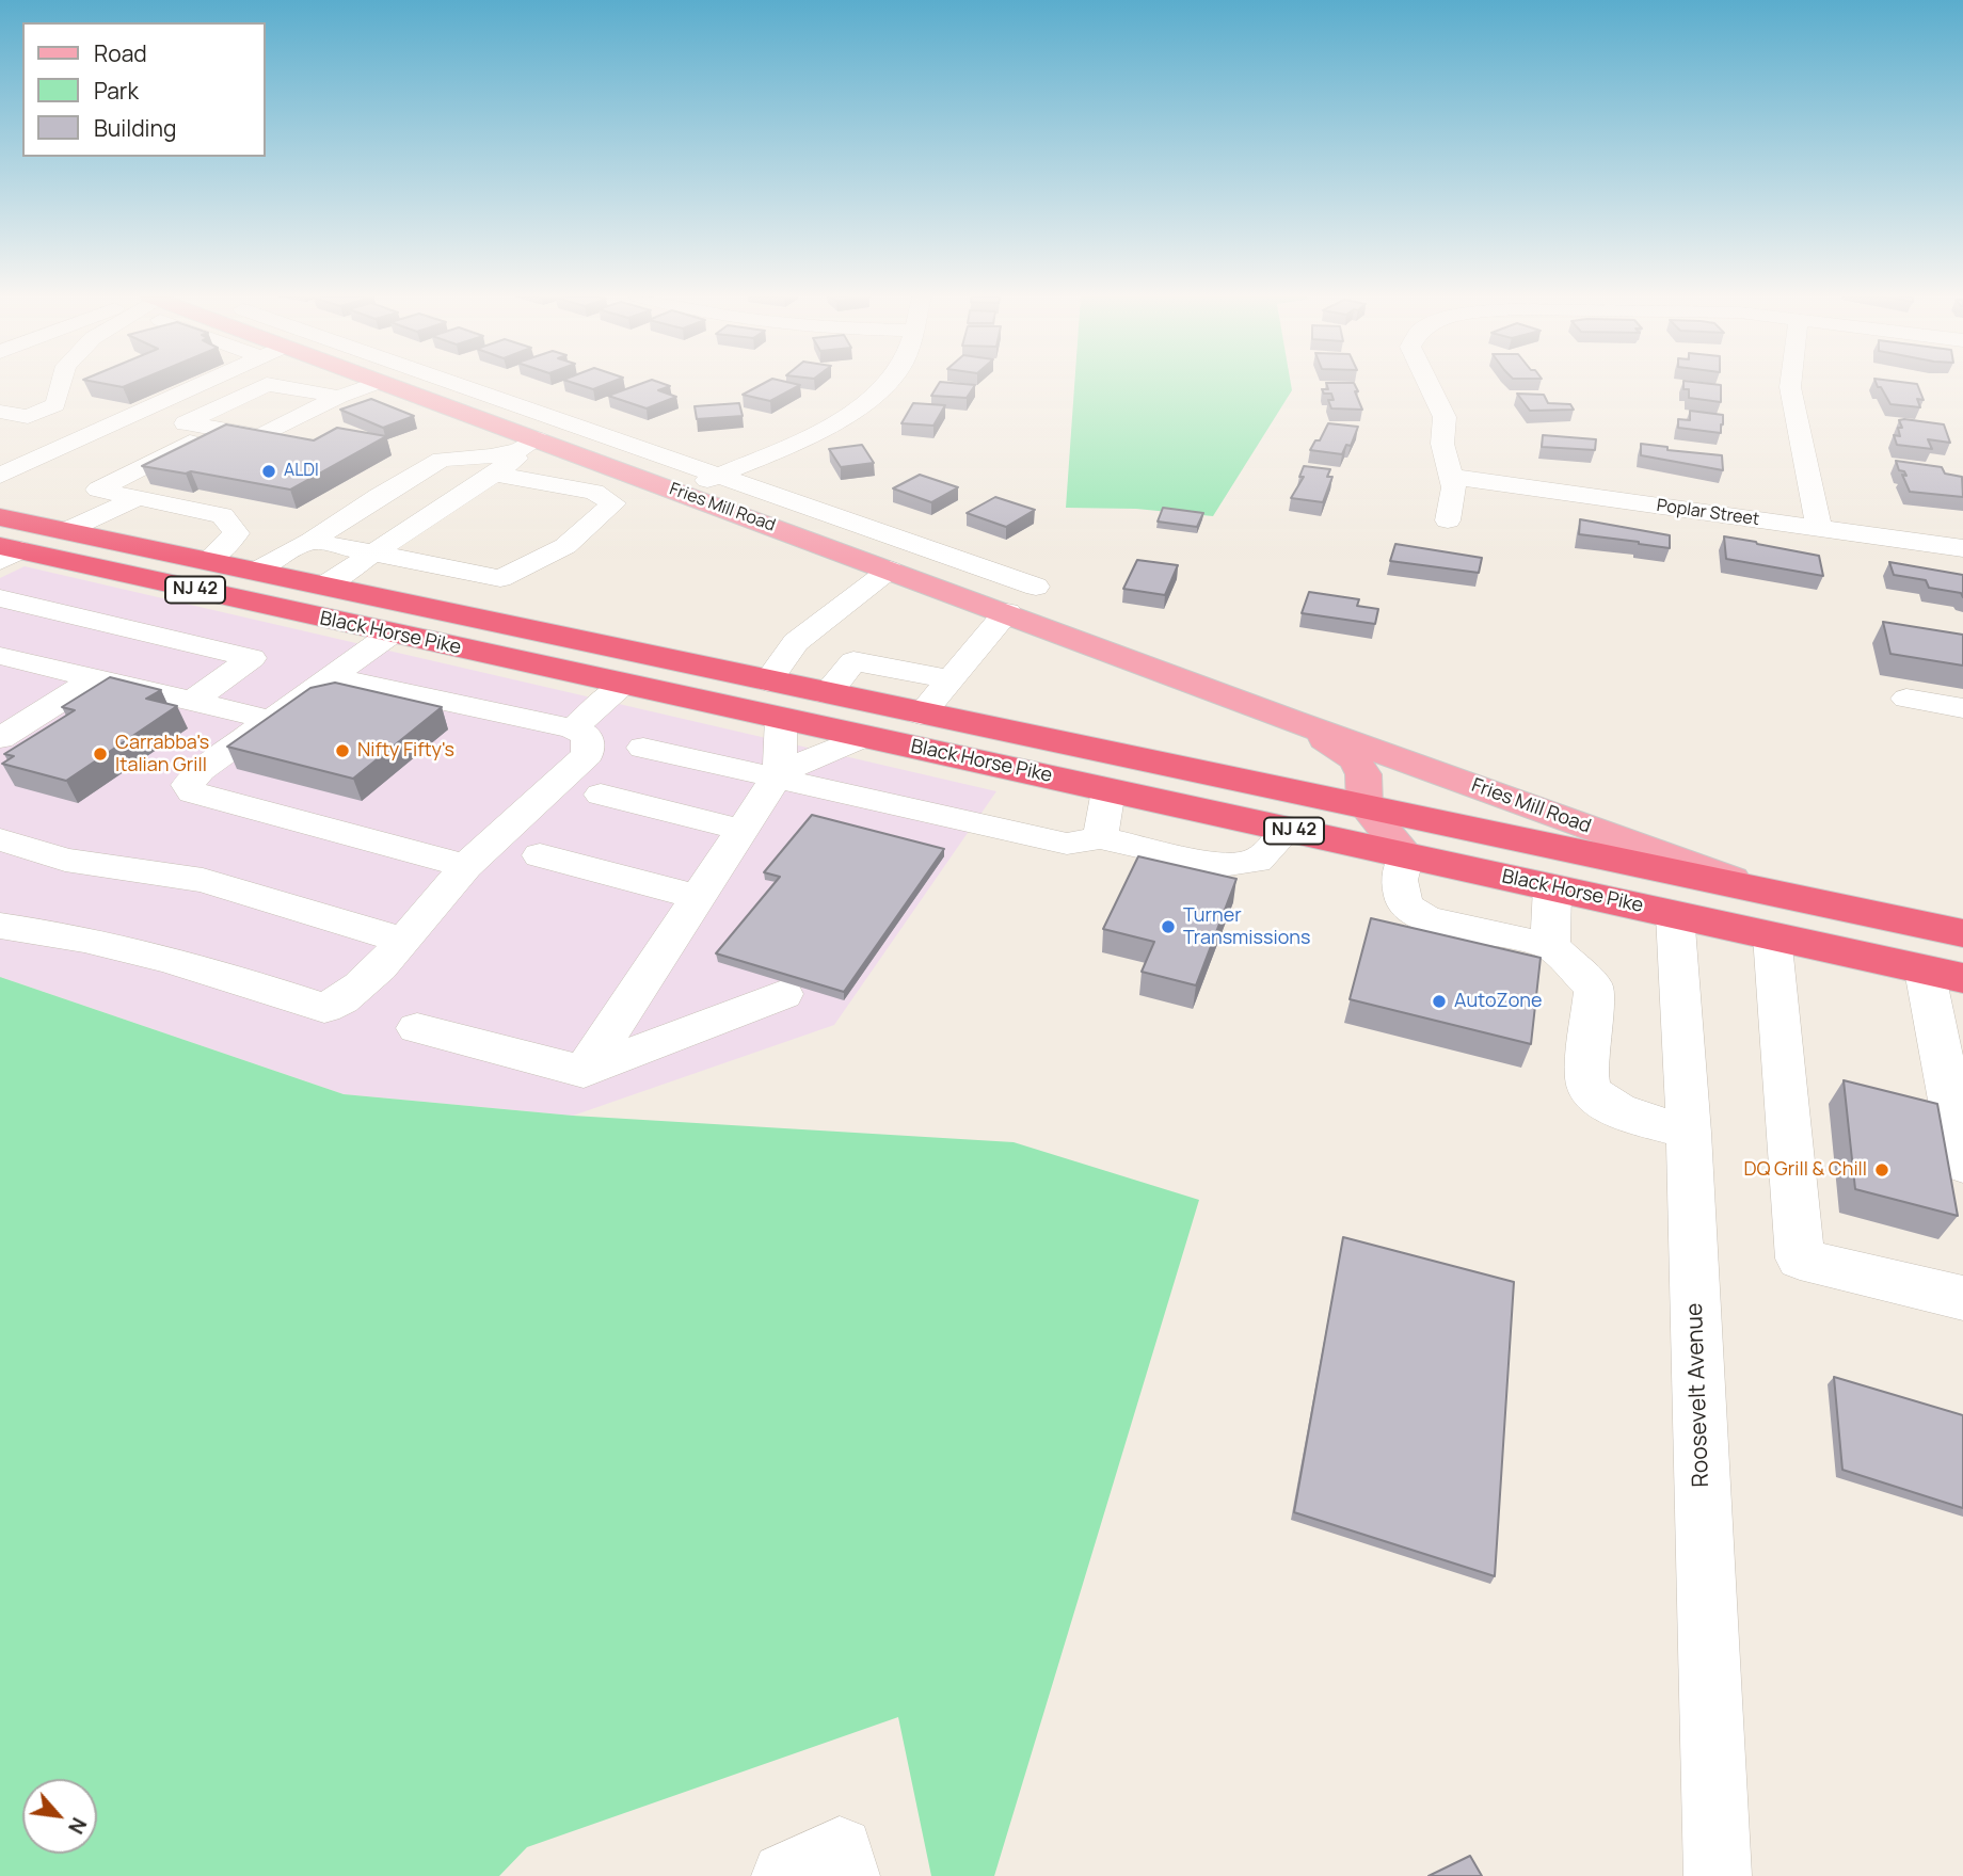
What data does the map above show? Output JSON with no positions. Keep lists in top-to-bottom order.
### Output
{
  "streets": {
    "highway": ["NJ 42", "Black Horse Pike"],
    "main road": ["Fries Mill Road"],
    "street": ["Poplar Street", "Roosevelt Avenue"]
  },
  "crossings": [
    ["Fries Mill Road", "Black Horse Pike"],
    ["Black Horse Pike", "Roosevelt Avenue"]
  ],
  "places": [
    "ALDI",
    "Nifty Fifty's",
    "Carrabba's Italian Grill",
    "Turner Transmissions",
    "AutoZone",
    "DQ Grill & Chill"
  ],
  "legend": ["Road", "Park", "Building"],
  "north": "bottom right"
}
